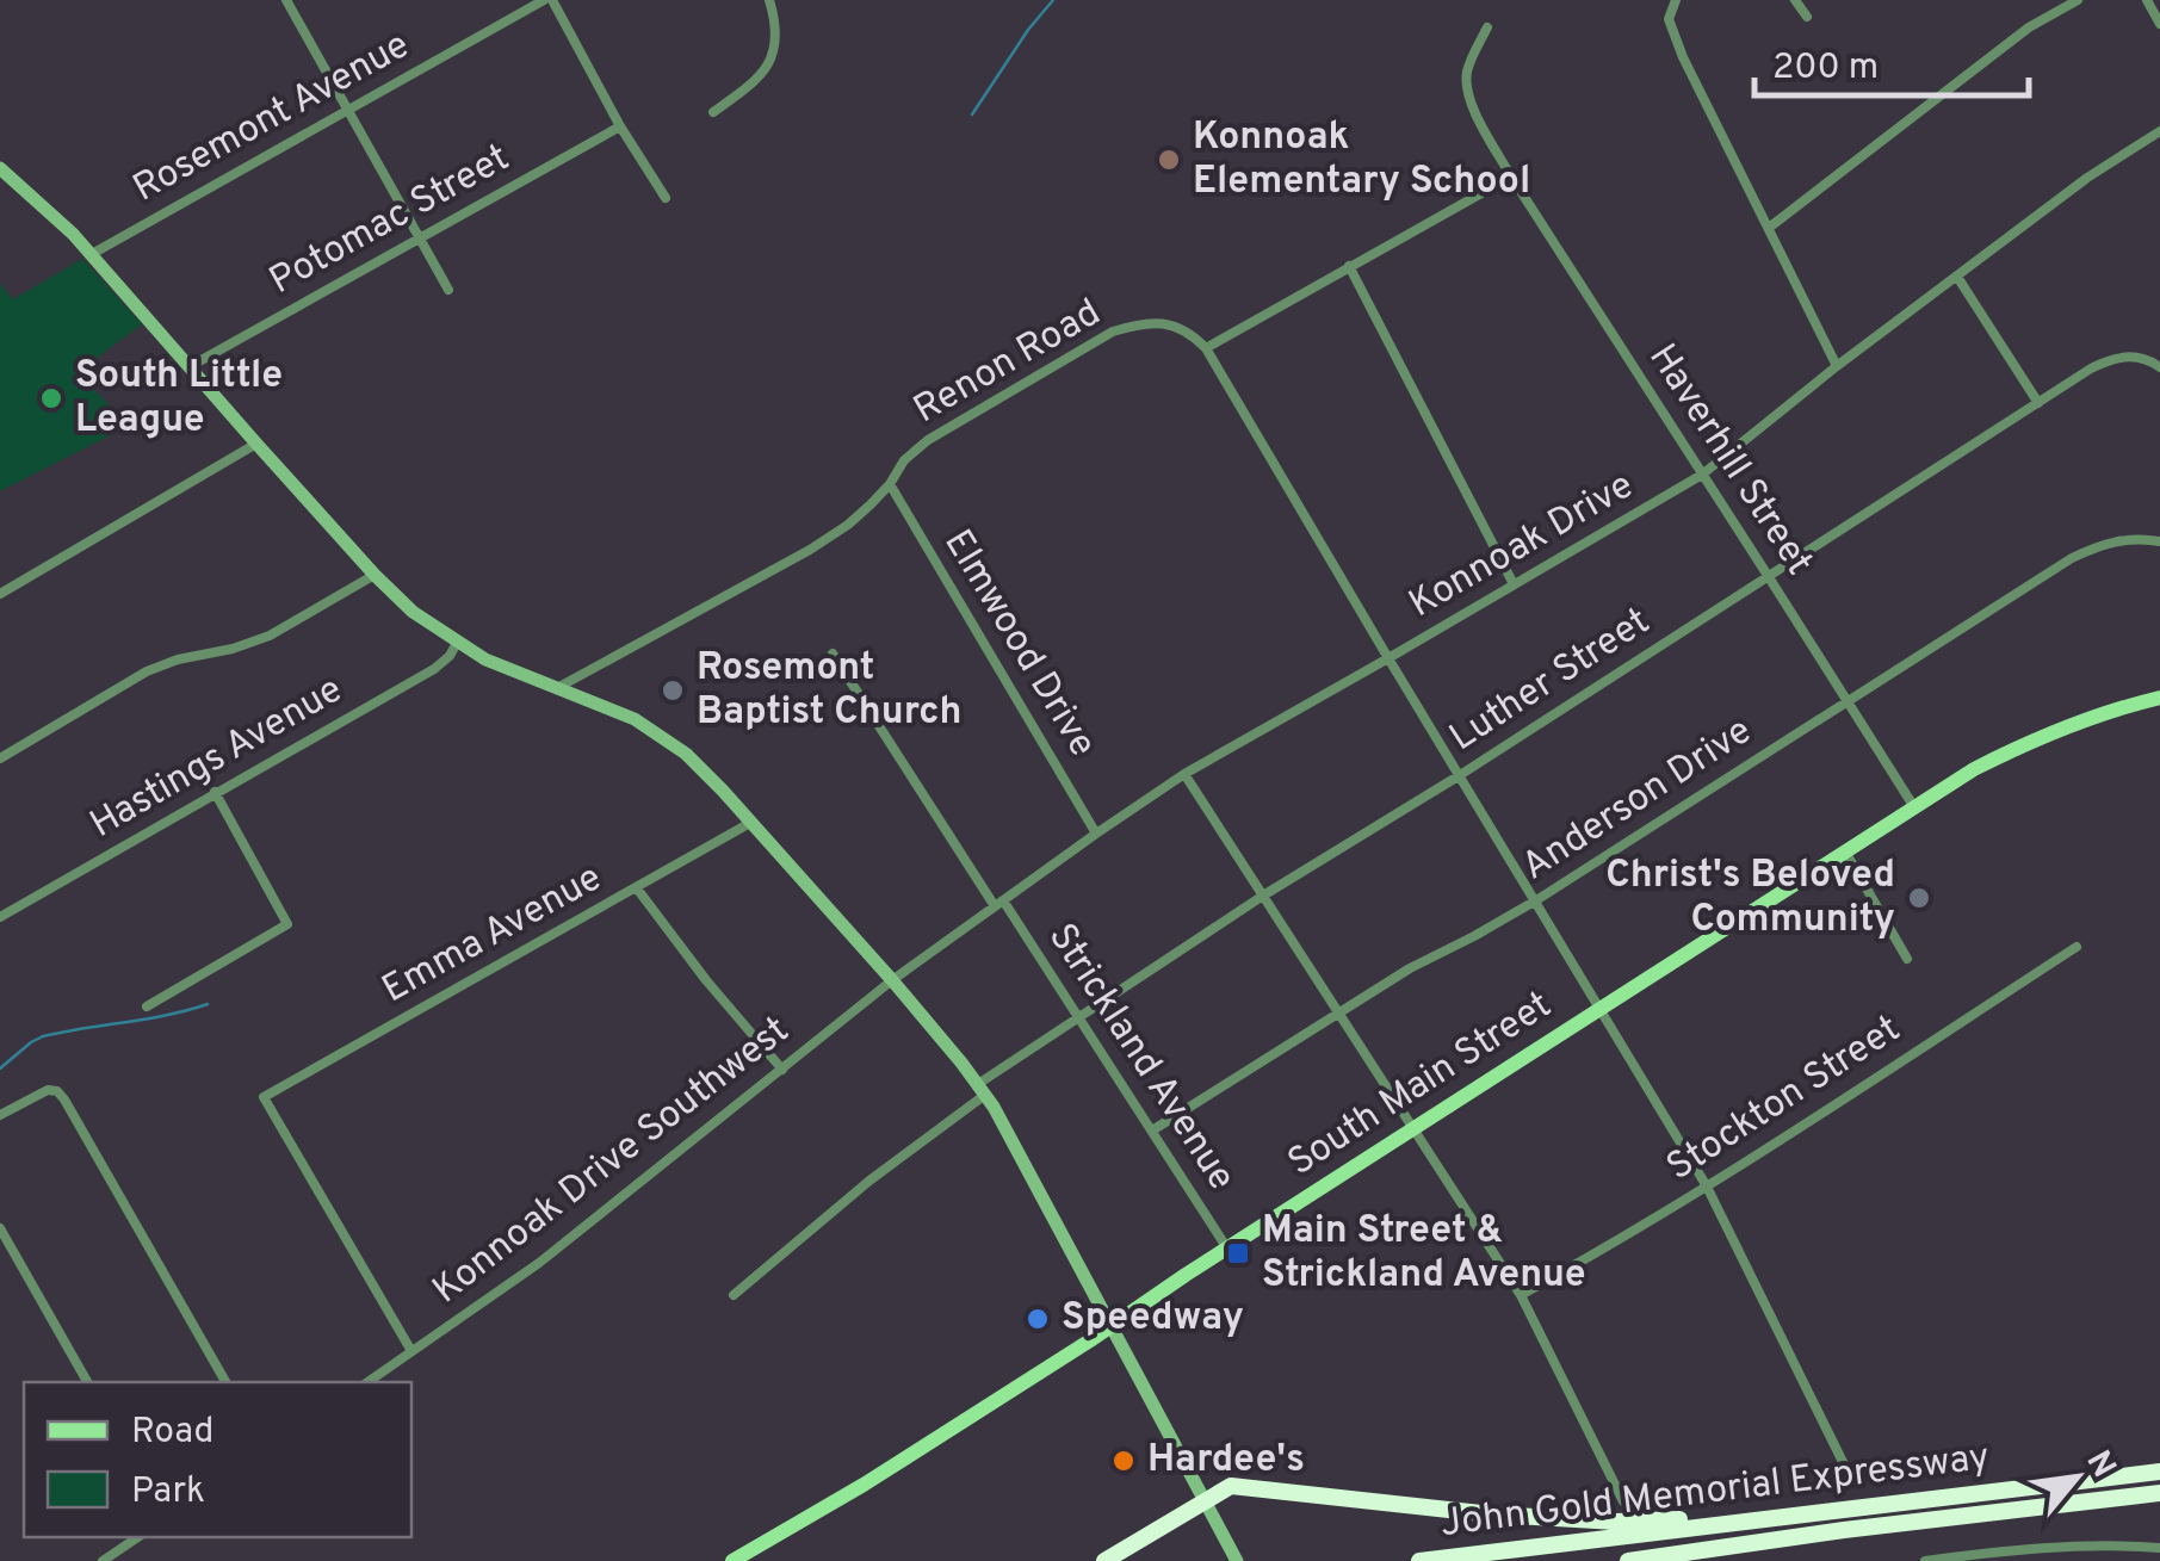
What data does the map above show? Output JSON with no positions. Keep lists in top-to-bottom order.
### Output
{
  "streets": {
    "highway": ["John Gold Memorial Expressway"],
    "main road": ["South Main Street"],
    "street": [
      "Rosemont Avenue",
      "Potomac Street",
      "Renon Road",
      "Haverhill Street",
      "Konnoak Drive",
      "Elmwood Drive",
      "Luther Street",
      "Hastings Avenue",
      "Anderson Drive",
      "Emma Avenue",
      "Strickland Avenue",
      "Stockton Street",
      "Konnoak Drive Southwest"
    ]
  },
  "crossings": [
    ["Renon Road", "Elmwood Drive"],
    ["Haverhill Street", "Konnoak Drive"],
    ["Haverhill Street", "Luther Street"],
    ["Haverhill Street", "Anderson Drive"],
    ["Haverhill Street", "South Main Street"],
    ["Konnoak Drive", "Elmwood Drive"],
    ["Konnoak Drive", "Strickland Avenue"],
    ["Konnoak Drive", "Konnoak Drive Southwest"],
    ["Luther Street", "Strickland Avenue"],
    ["Anderson Drive", "Strickland Avenue"],
    ["Emma Avenue", "Konnoak Drive Southwest"],
    ["Strickland Avenue", "South Main Street"]
  ],
  "places": {
    "other": [
      "Konnoak Elementary School",
      "South Little League",
      "Rosemont Baptist Church",
      "Christ's Beloved Community",
      "Speedway",
      "Hardee's"
    ],
    "transit": ["Main Street & Strickland Avenue"]
  },
  "legend": ["Road", "Park"],
  "scale_bar": "200 m",
  "north": "top right"
}
